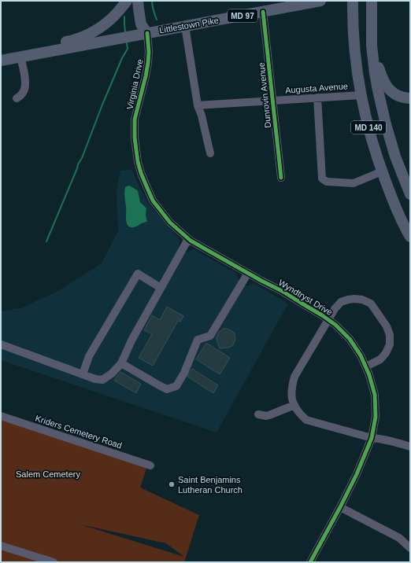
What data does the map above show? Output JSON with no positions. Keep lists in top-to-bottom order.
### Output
{
  "streets": {
    "highway": ["MD 97", "Littlestown Pike", "MD 140"],
    "street": [
      "Virginia Drive",
      "Augusta Avenue",
      "Dunrovin Avenue",
      "Wyndtryst Drive",
      "Kriders Cemetery Road"
    ]
  },
  "crossings": [
    ["MD 97", "Littlestown Pike"],
    ["Littlestown Pike", "Virginia Drive"],
    ["Littlestown Pike", "Dunrovin Avenue"],
    ["Virginia Drive", "Wyndtryst Drive"],
    ["Augusta Avenue", "Dunrovin Avenue"],
    ["Augusta Avenue", "MD 140"]
  ],
  "parks": ["Salem Cemetery"],
  "places": ["Saint Benjamins Lutheran Church"]
}
